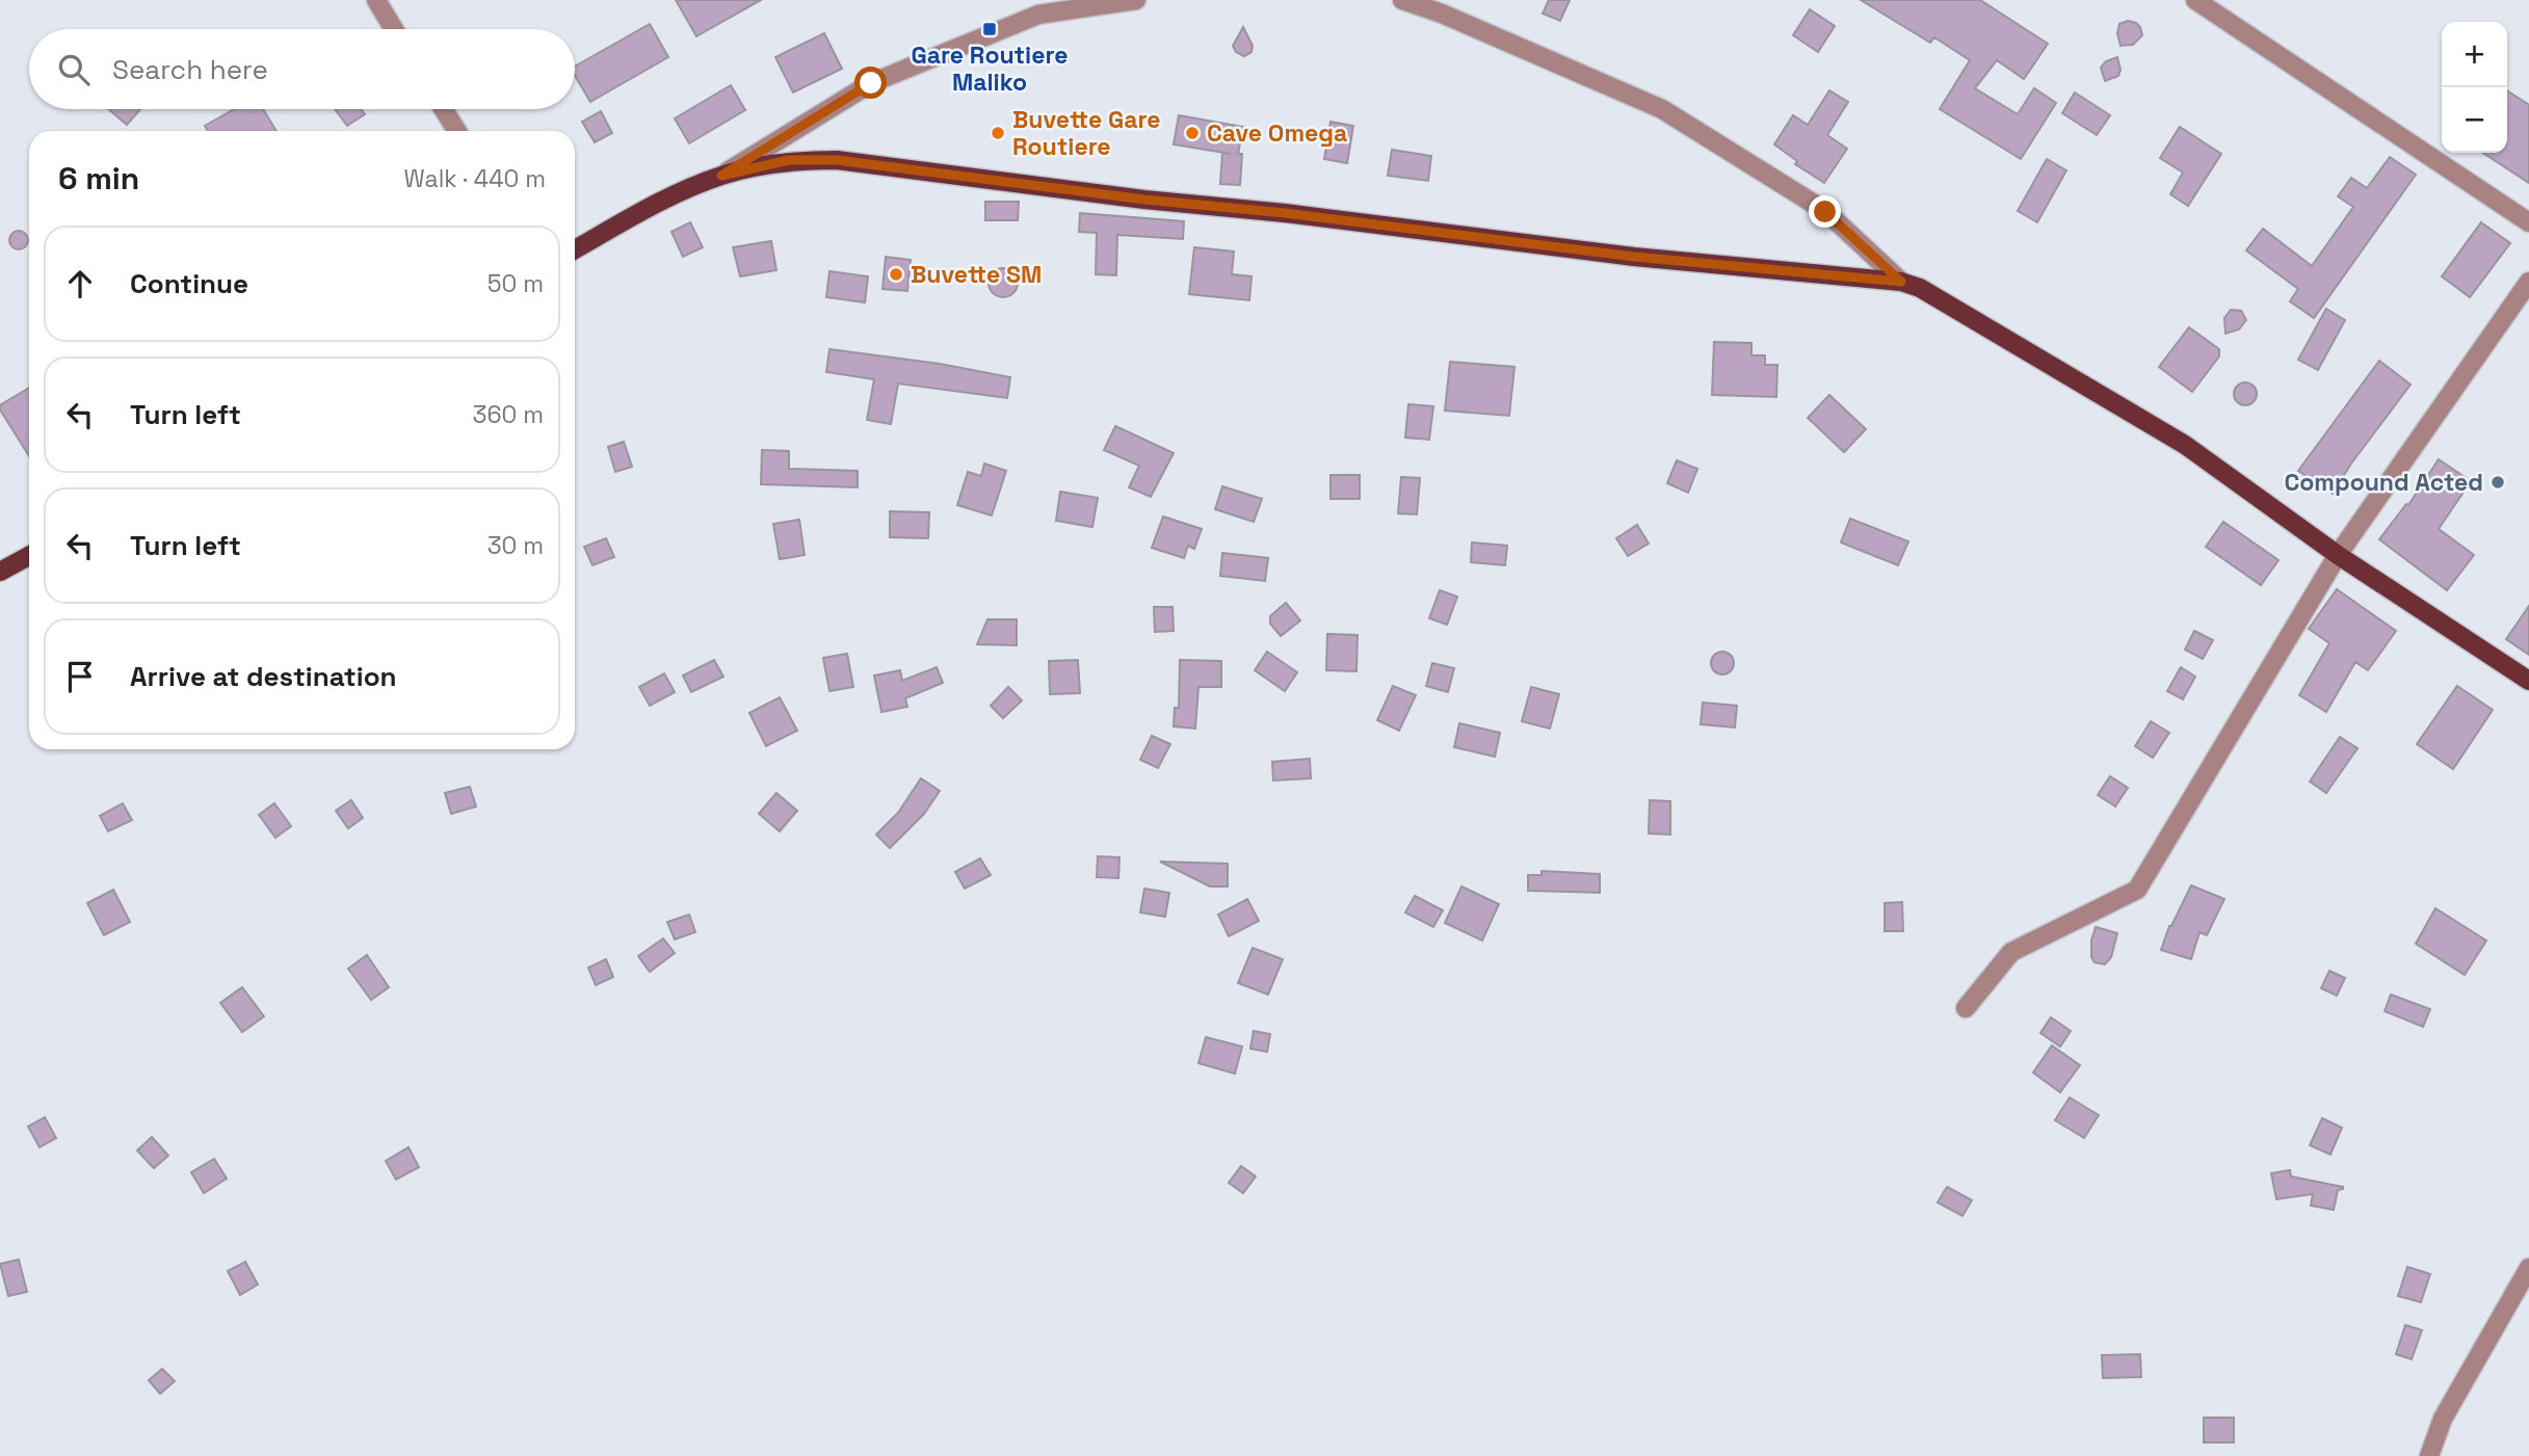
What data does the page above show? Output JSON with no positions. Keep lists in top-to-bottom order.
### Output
{
  "places": {
    "transit": ["Gare Routiere Maliko"],
    "other": [
      "Buvette Gare Routiere",
      "Cave Omega",
      "Buvette SM",
      "Compound Acted"
    ]
  },
  "page": {
    "map_buttons": ["+", "−"],
    "search": "Search here",
    "heading": ["6 min", "Walk · 440 m"],
    "list": [
      ["Continue", "50 m"],
      ["Turn left", "360 m"],
      ["Turn left", "30 m"],
      "Arrive at destination"
    ]
  }
}
